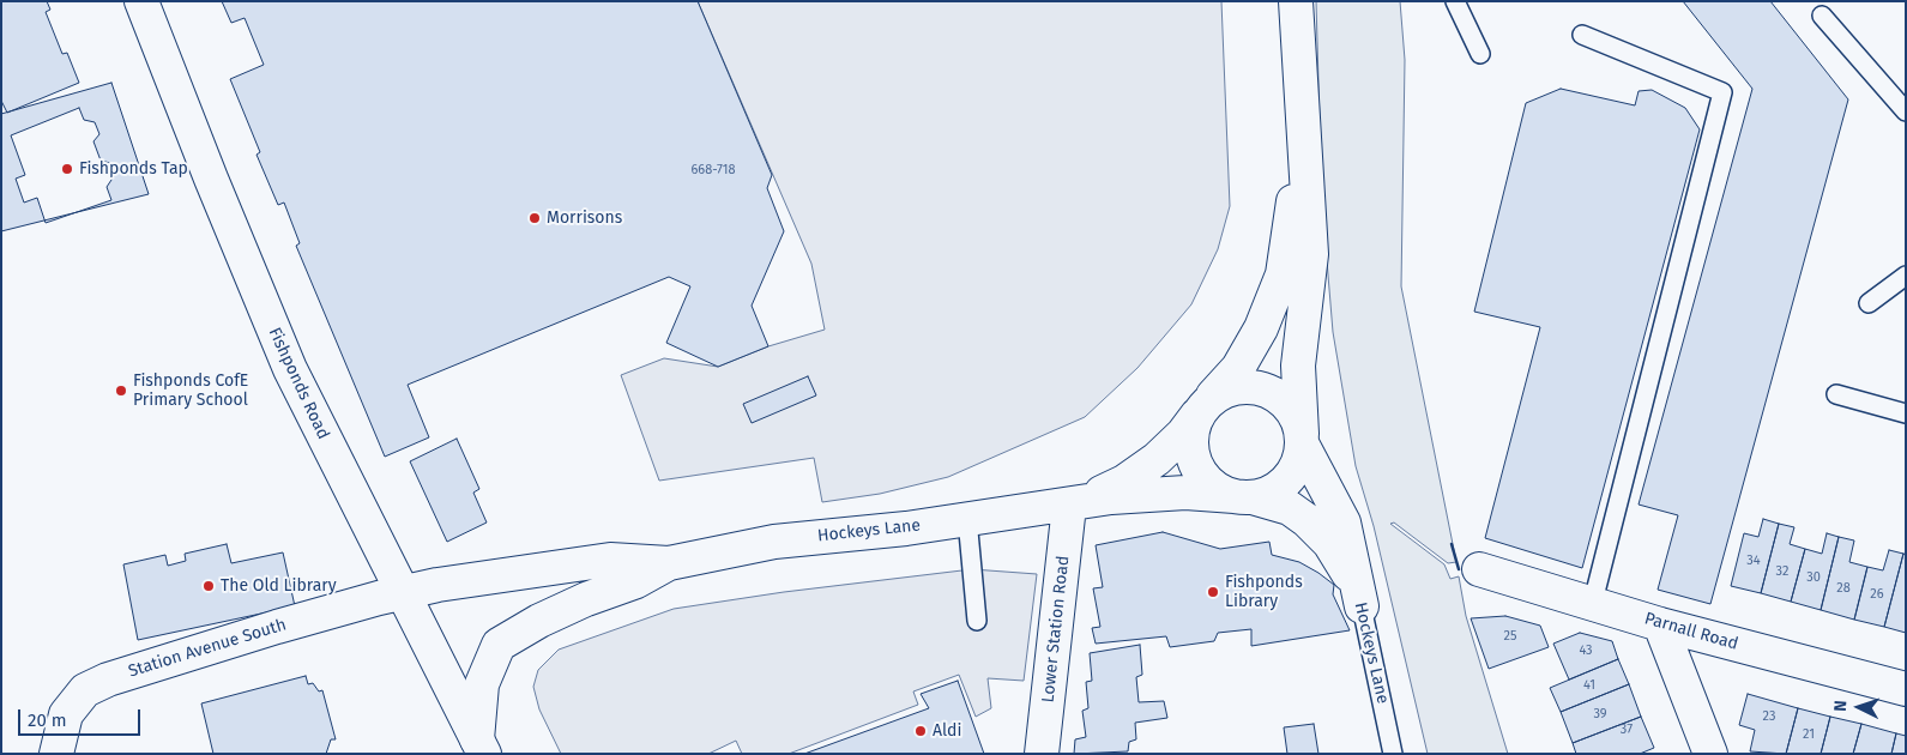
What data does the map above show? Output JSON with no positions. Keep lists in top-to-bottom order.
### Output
{
  "streets": {
    "street": [
      "Fishponds Road",
      "Hockeys Lane",
      "Lower Station Road",
      "Parnall Road",
      "Station Avenue South"
    ]
  },
  "crossings": [
    ["Fishponds Road", "Hockeys Lane"],
    ["Fishponds Road", "Station Avenue South"],
    ["Hockeys Lane", "Lower Station Road"],
    ["Hockeys Lane", "Station Avenue South"]
  ],
  "places": [
    "Fishponds Tap",
    "Morrisons",
    "Fishponds CofE Primary School",
    "The Old Library",
    "Fishponds Library",
    "Aldi"
  ],
  "house_numbers": [
    "668-718",
    "34",
    "32",
    "30",
    "28",
    "26",
    "25",
    "43",
    "41",
    "39",
    "23",
    "37",
    "21"
  ],
  "scale_bar": "20 m",
  "north": "left"
}
